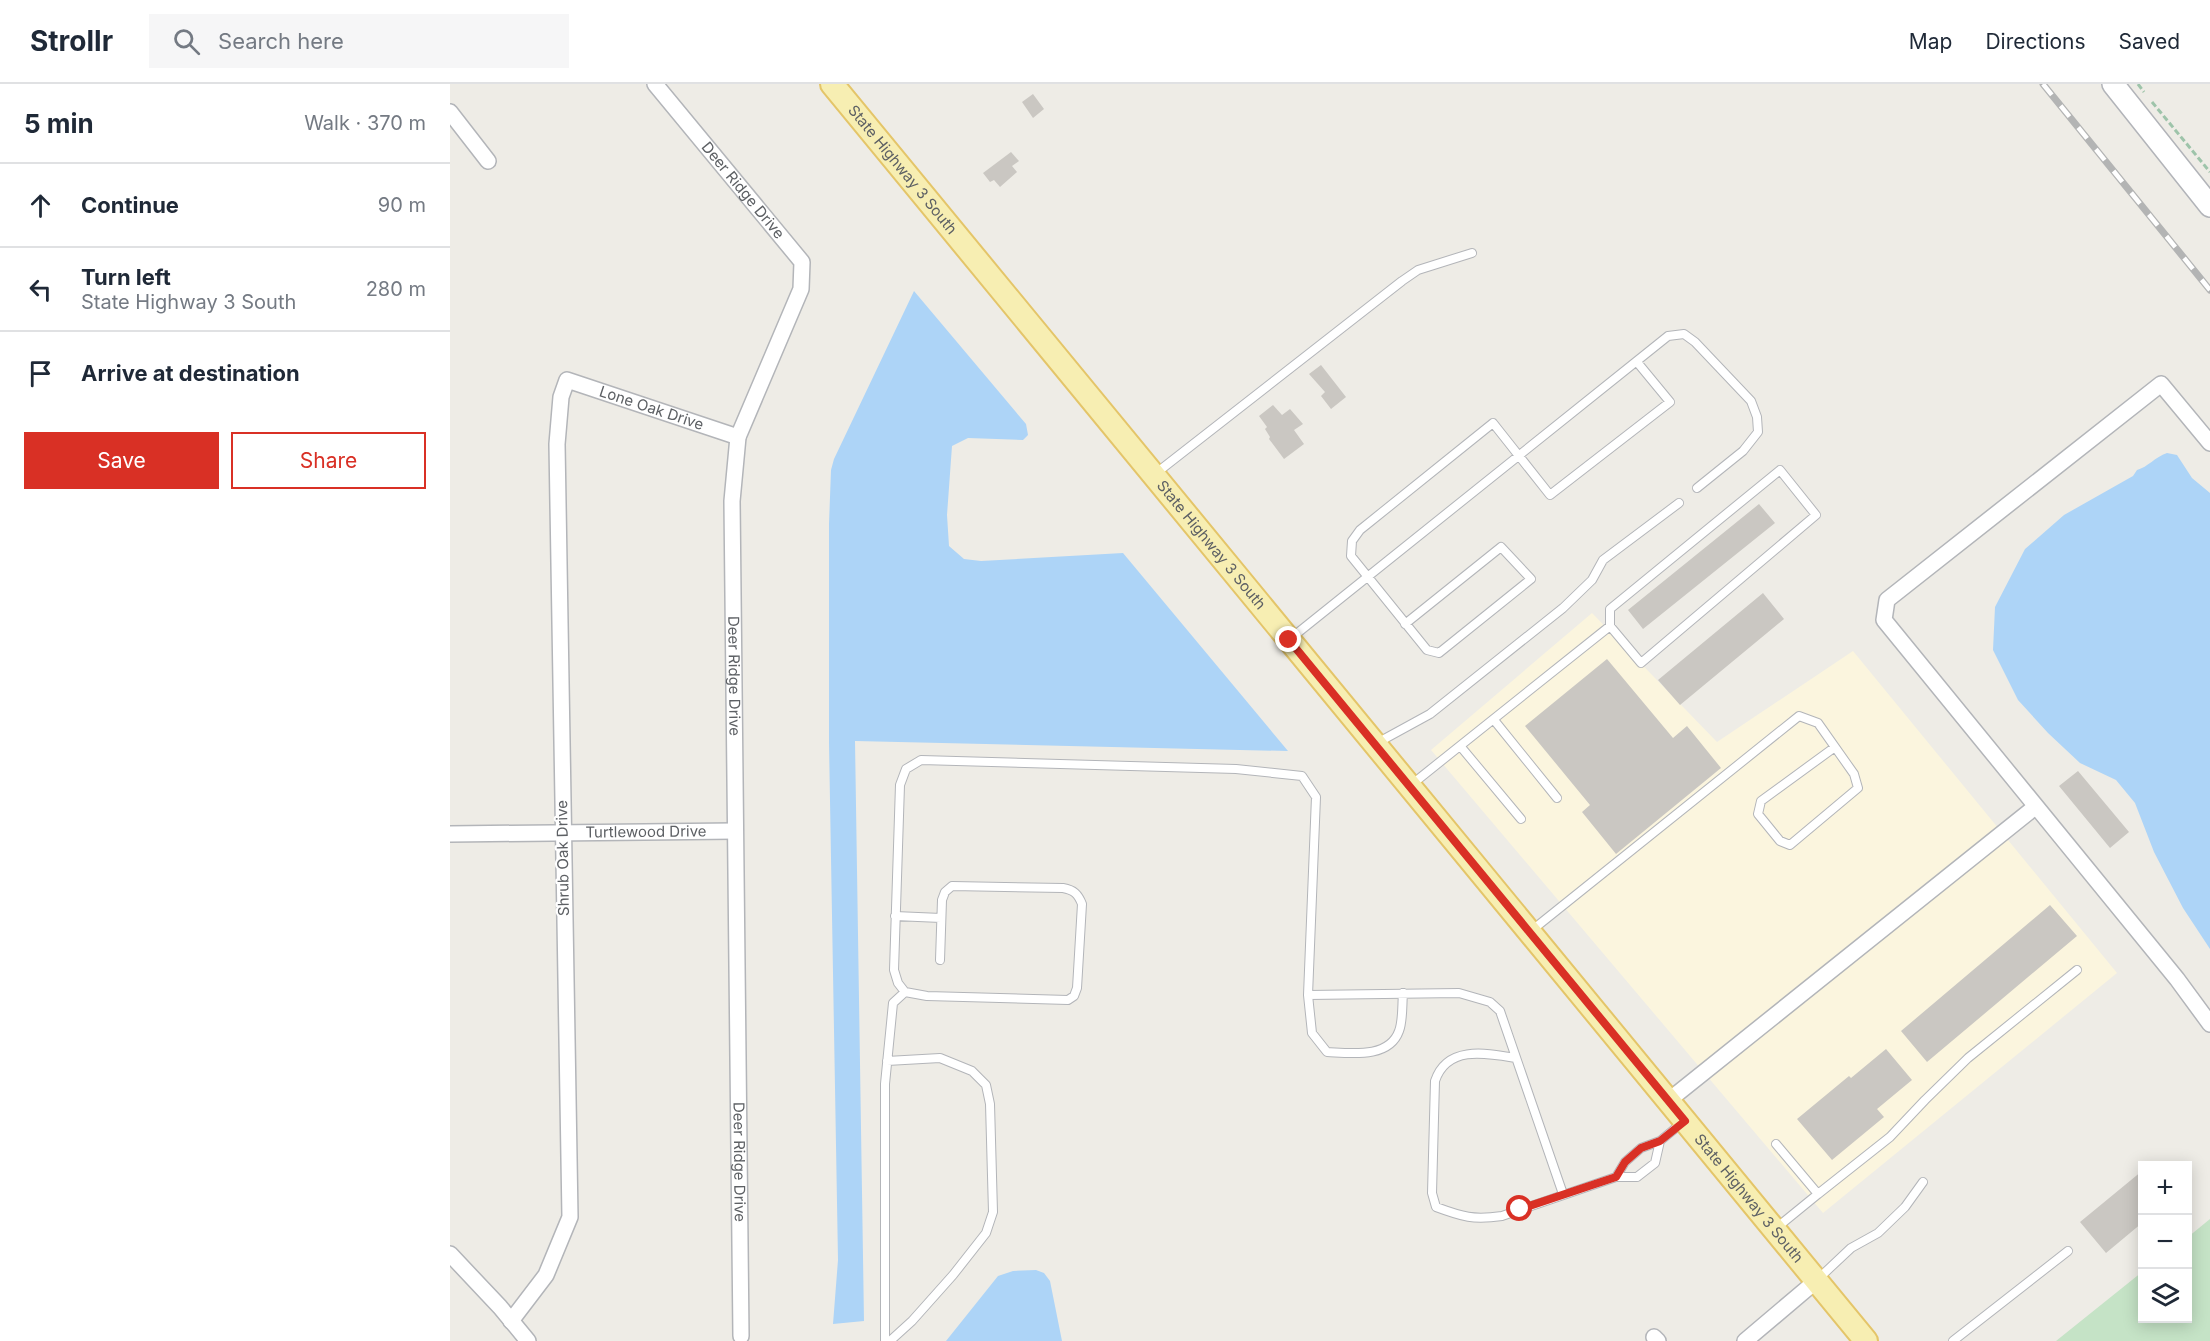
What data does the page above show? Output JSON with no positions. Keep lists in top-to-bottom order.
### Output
{
  "streets": {
    "main road": ["State Highway 3 South"],
    "street": [
      "Deer Ridge Drive",
      "Lone Oak Drive",
      "Turtlewood Drive",
      "Shrub Oak Drive"
    ]
  },
  "crossings": [
    ["Deer Ridge Drive", "Lone Oak Drive"],
    ["Deer Ridge Drive", "Turtlewood Drive"],
    ["Lone Oak Drive", "Shrub Oak Drive"],
    ["Turtlewood Drive", "Shrub Oak Drive"]
  ],
  "page": {
    "header": "Strollr",
    "search": "Search here",
    "nav": ["Map", "Directions", "Saved"],
    "heading": ["5 min", "Walk · 370 m"],
    "list": [
      ["Continue", "90 m"],
      ["Turn left", "State Highway 3 South", "280 m"],
      "Arrive at destination"
    ],
    "buttons": ["Save", "Share"],
    "map_buttons": ["+", "−"]
  }
}
